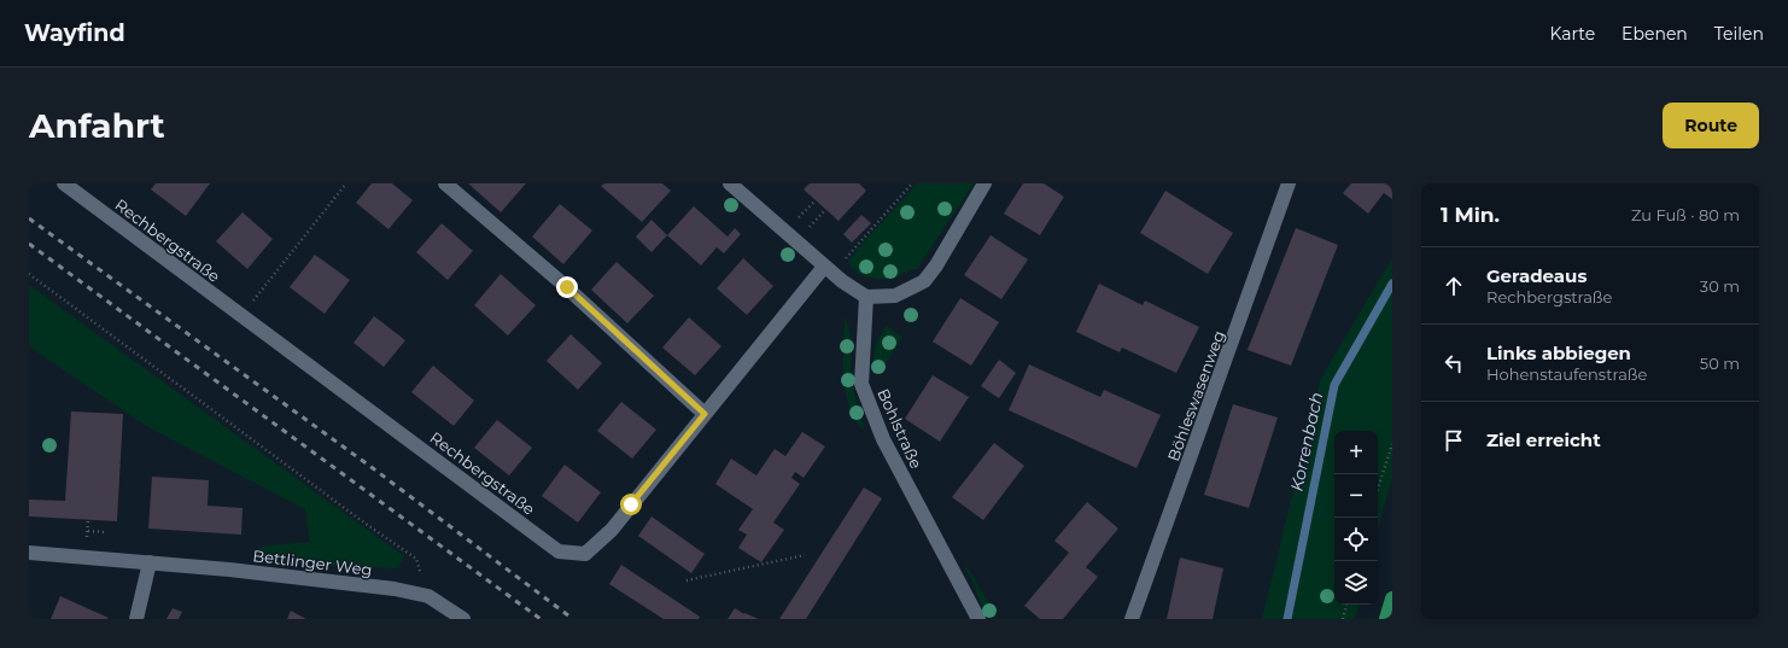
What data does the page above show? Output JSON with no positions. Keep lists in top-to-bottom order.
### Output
{
  "streets": {
    "street": [
      "Rechbergstraße",
      "Böhleswasenweg",
      "Bohlstraße",
      "Bettlinger Weg"
    ]
  },
  "water": ["Korrenbach"],
  "page": {
    "header": "Wayfind",
    "nav": ["Karte", "Ebenen", "Teilen"],
    "buttons": "Route",
    "title": "Anfahrt",
    "heading": ["1 Min.", "Zu Fuß · 80 m"],
    "list": [
      ["Geradeaus", "Rechbergstraße", "30 m"],
      ["Links abbiegen", "Hohenstaufenstraße", "50 m"],
      "Ziel erreicht"
    ],
    "map_buttons": ["+", "−"]
  }
}
